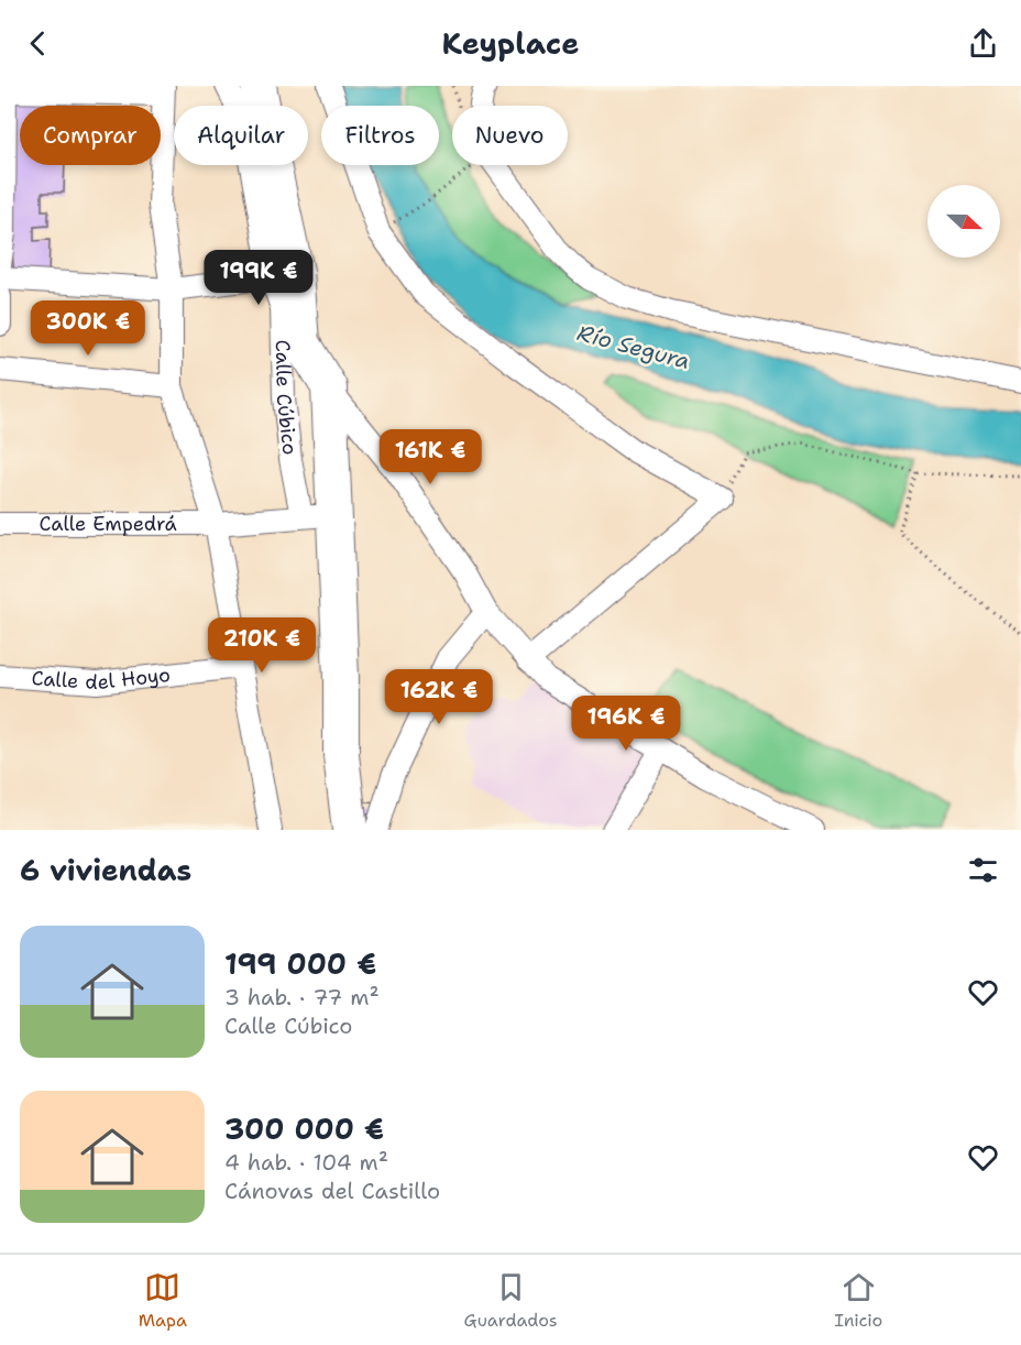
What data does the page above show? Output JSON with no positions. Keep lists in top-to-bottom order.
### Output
{
  "streets": {
    "street": ["Calle Cúbico", "Calle Empedrá", "Calle del Hoyo"]
  },
  "crossings": [
    ["Calle Cúbico", "Calle Empedrá"]
  ],
  "water": ["Río Segura"],
  "north": "right",
  "page": {
    "header": "Keyplace",
    "chip": [
      "Comprar",
      "Alquilar",
      "Filtros",
      "Nuevo"
    ],
    "price": [
      "199K €",
      "300K €",
      "161K €",
      "210K €",
      "162K €",
      "196K €"
    ],
    "heading": "6 viviendas",
    "list": [
      {
        "name": "199 000 €",
        "note": "3 hab. · 77 m² · Calle Cúbico"
      },
      {
        "name": "300 000 €",
        "note": "4 hab. · 104 m² · Cánovas del Castillo"
      }
    ],
    "tabs": ["Mapa", "Guardados", "Inicio"]
  }
}
